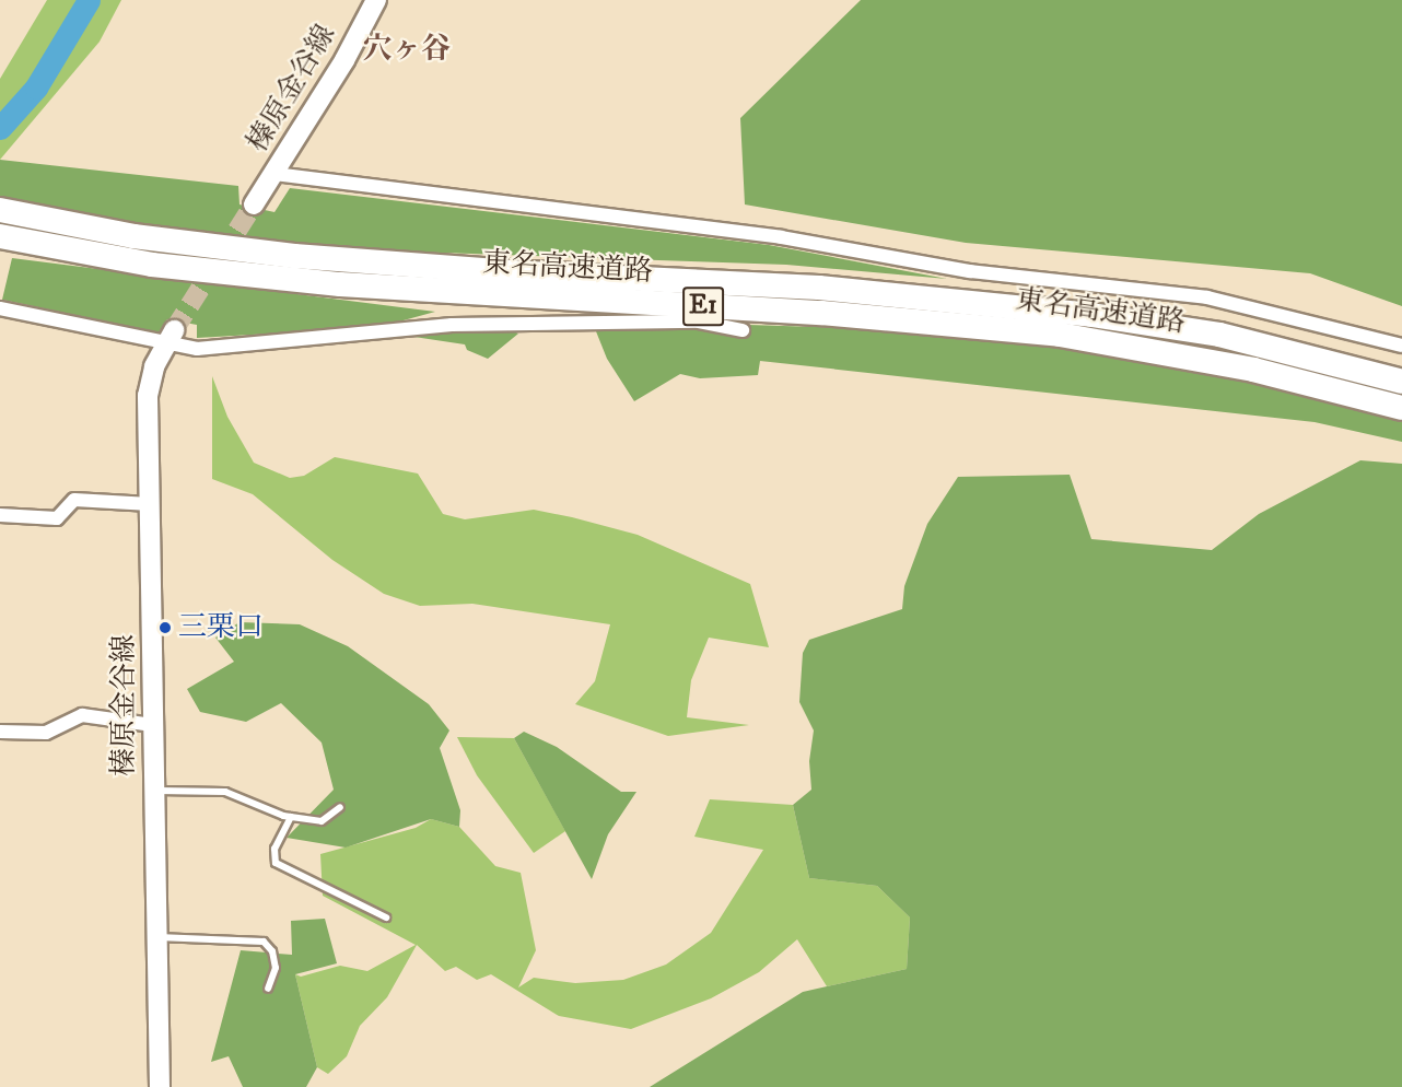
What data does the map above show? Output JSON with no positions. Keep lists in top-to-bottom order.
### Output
{
  "streets": {
    "highway": ["東名高速道路", "E1"],
    "main road": ["榛原金谷線"]
  },
  "districts": ["穴ヶ谷"],
  "places": ["三栗口"]
}
